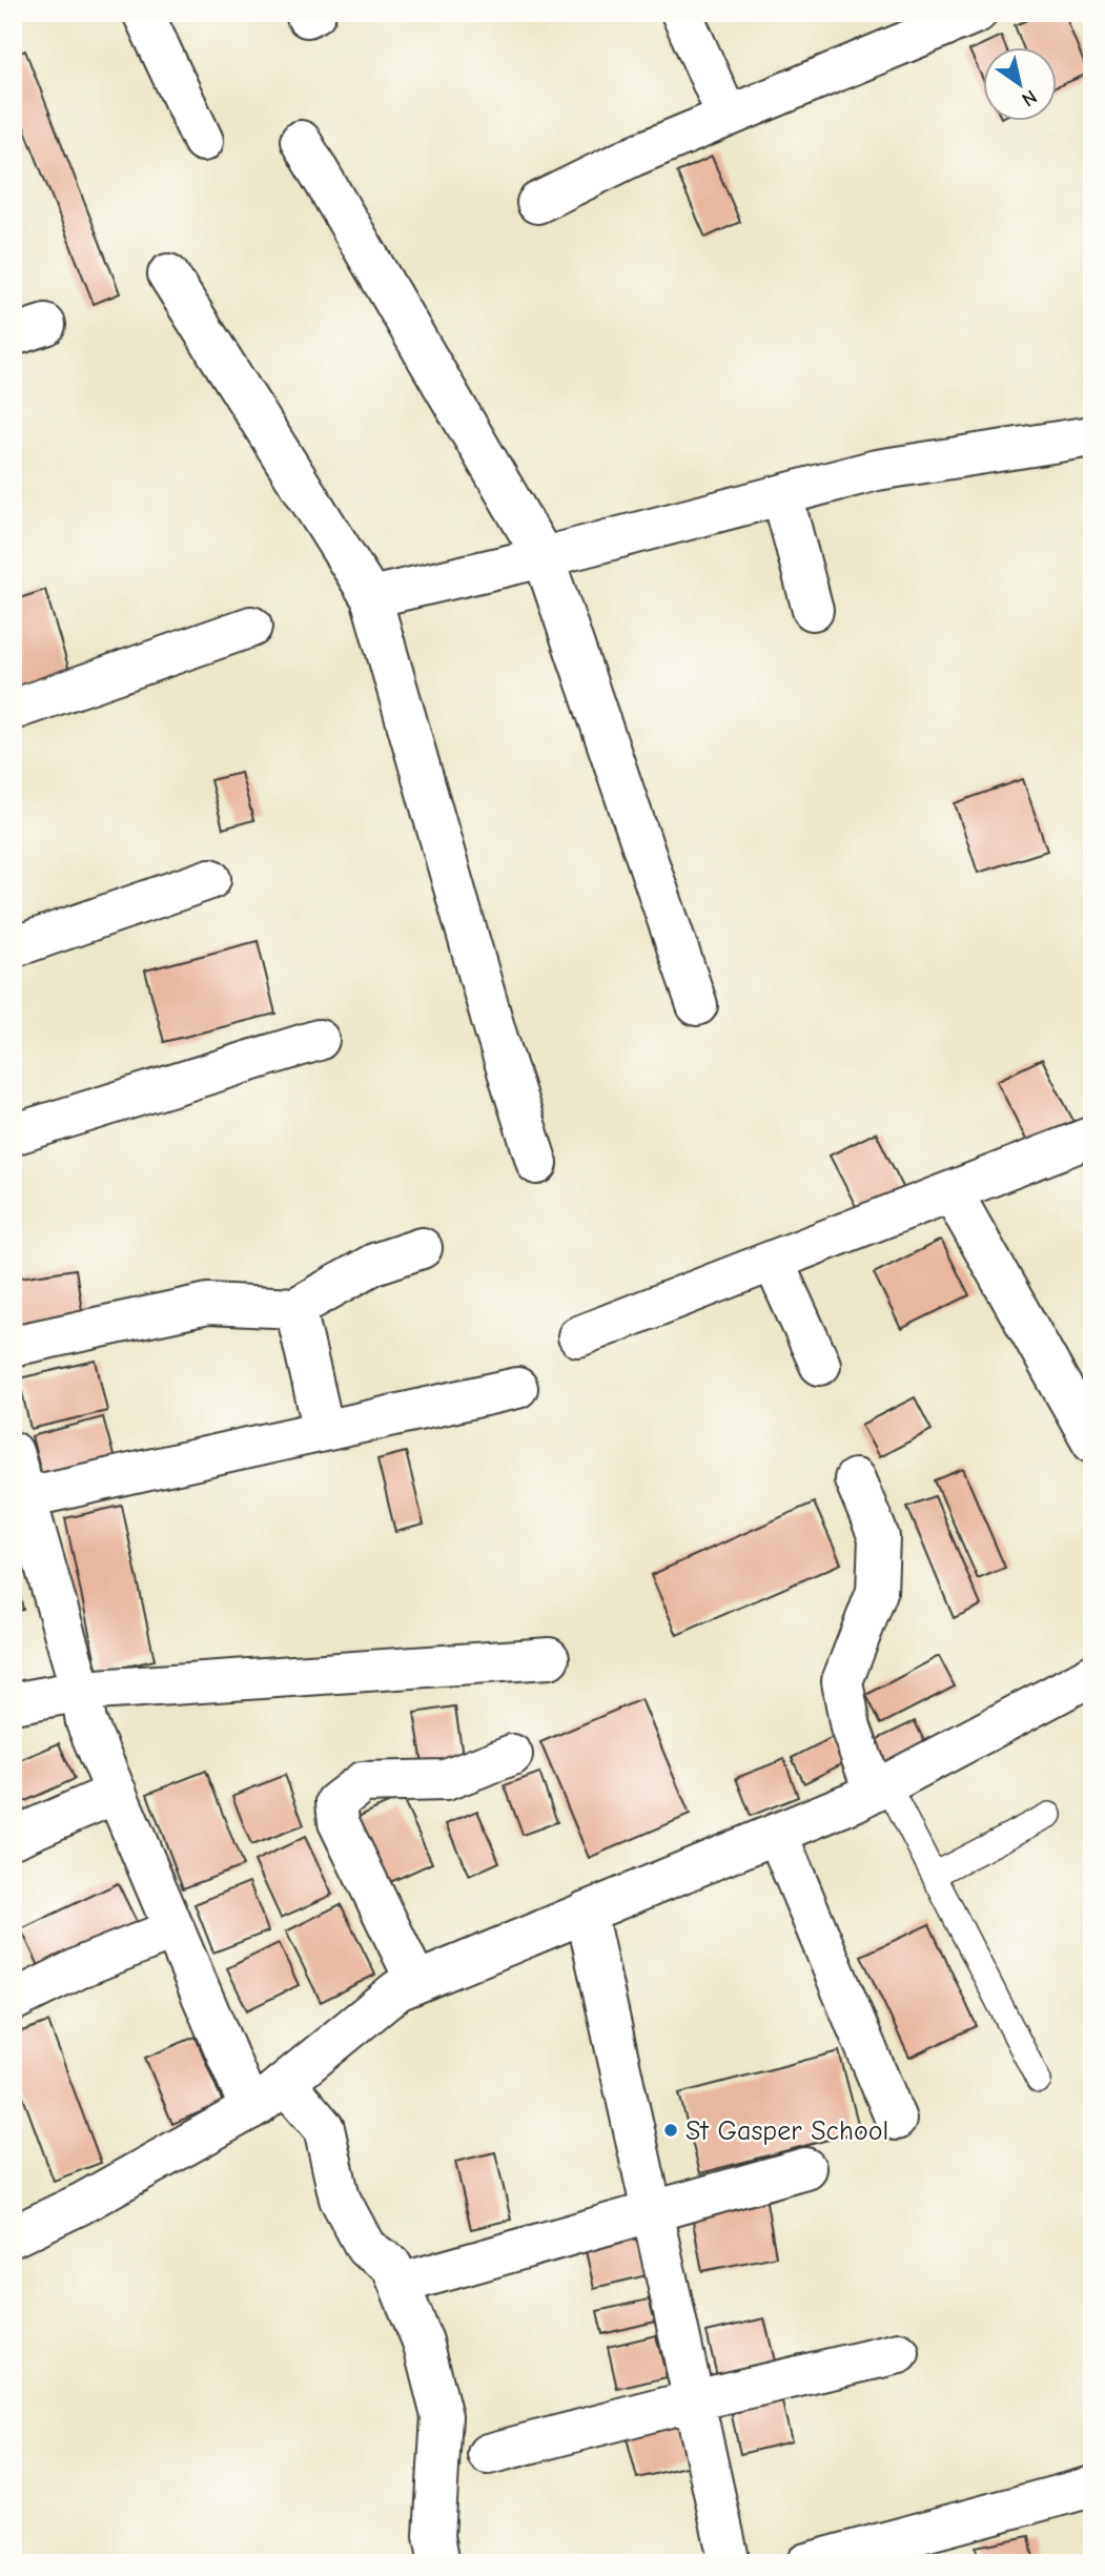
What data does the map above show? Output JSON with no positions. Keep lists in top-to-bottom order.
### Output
{
  "places": ["St Gasper School"],
  "north": "bottom right"
}
